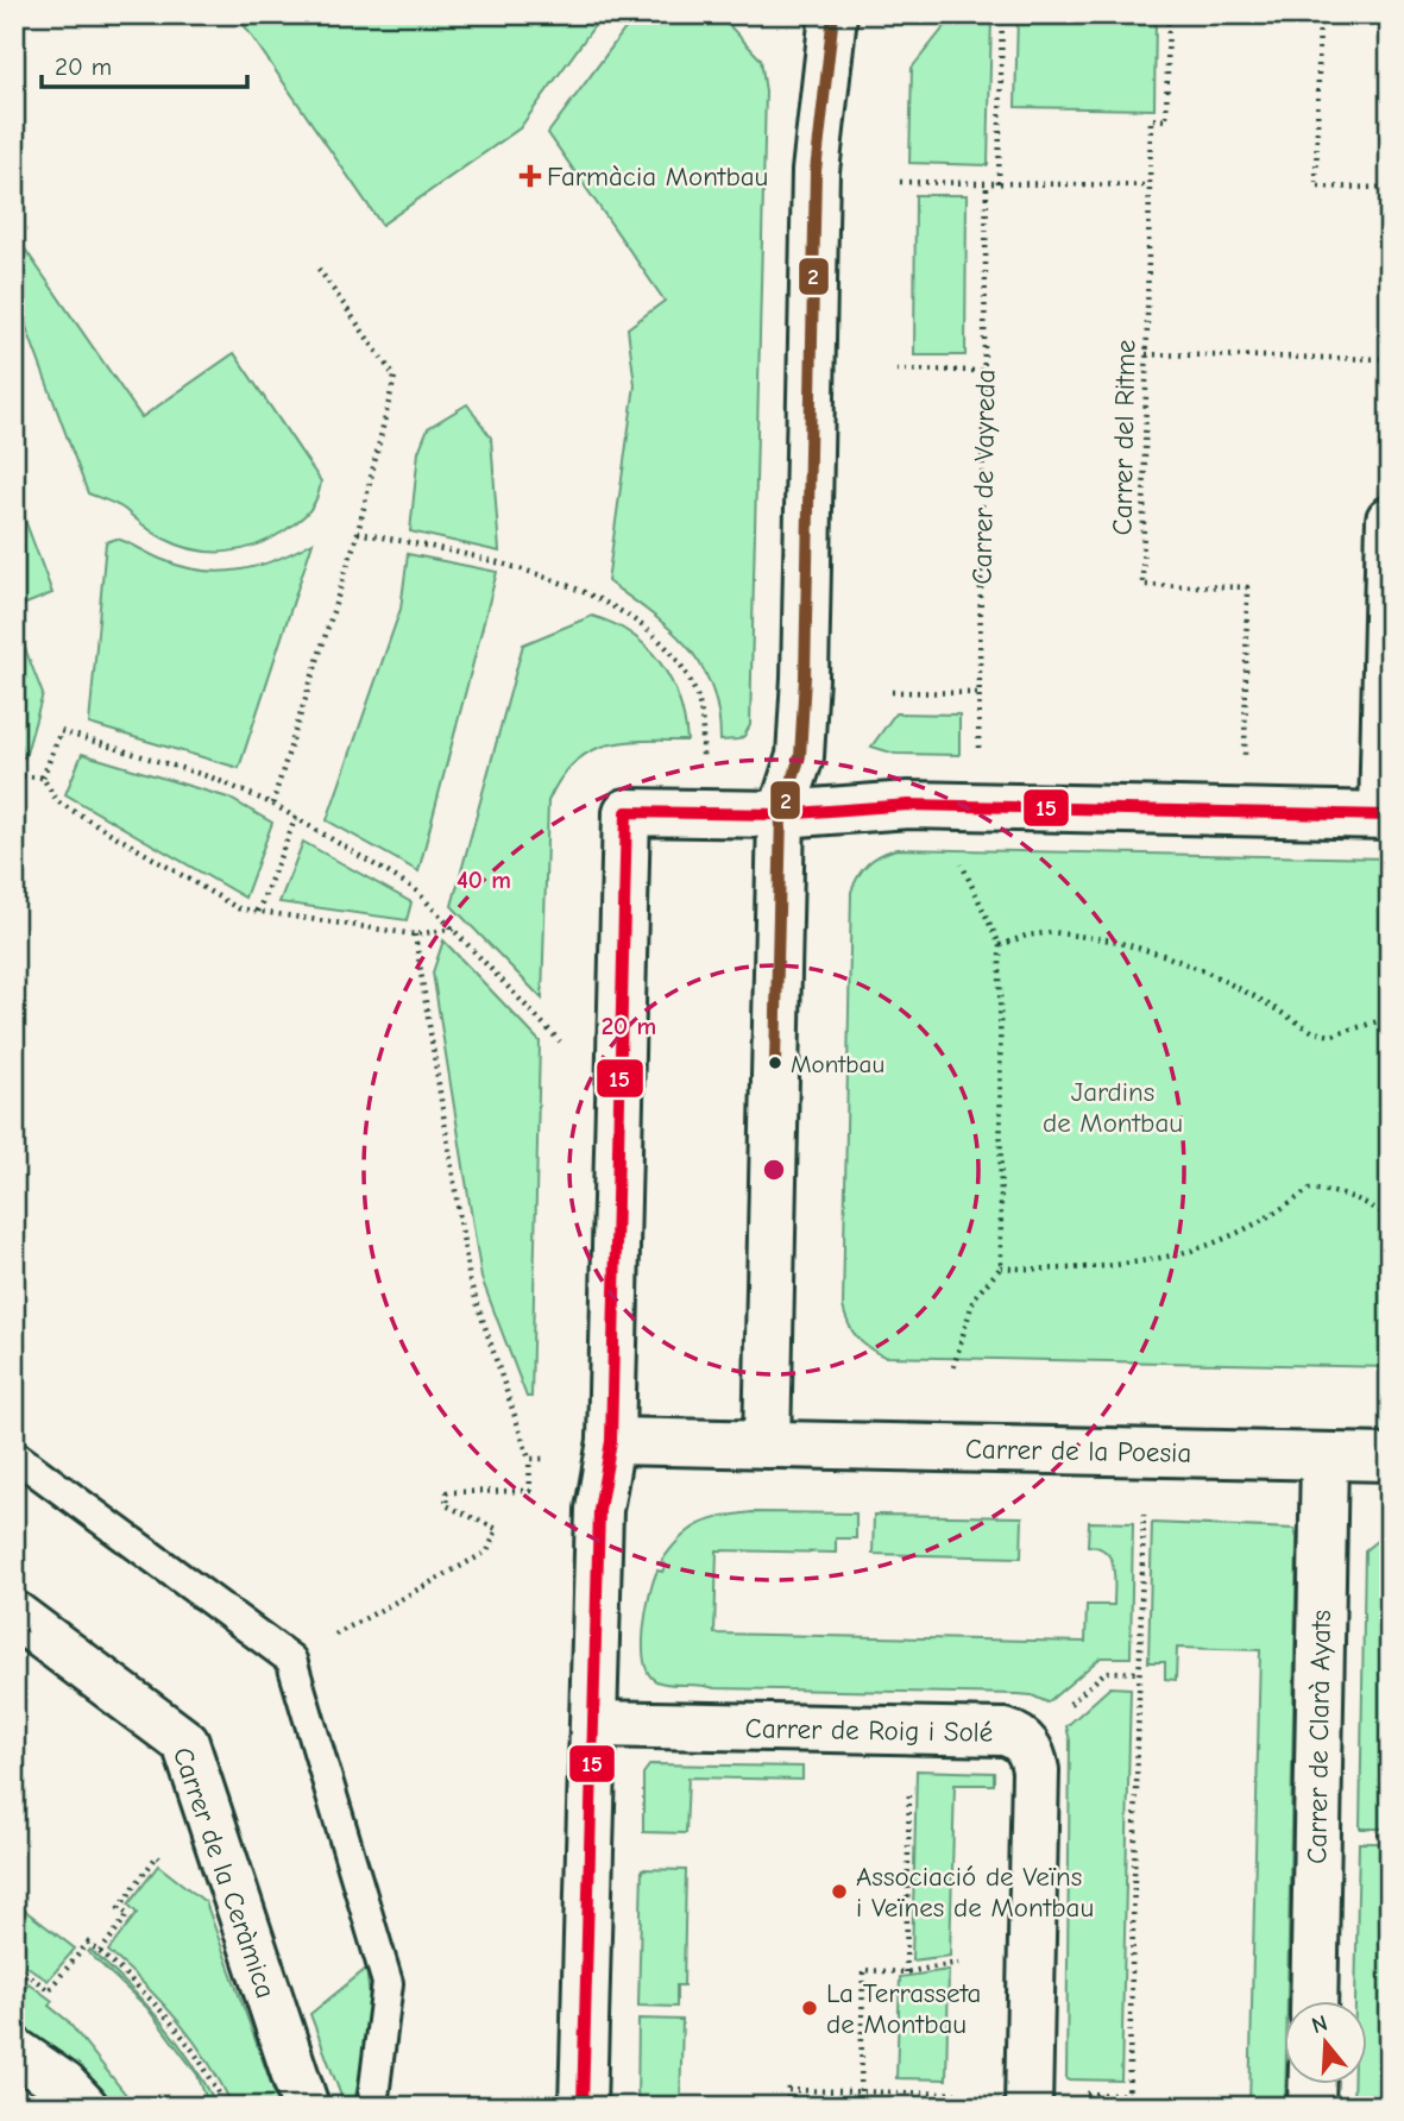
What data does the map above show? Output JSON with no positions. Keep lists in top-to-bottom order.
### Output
{
  "streets": {
    "street": [
      "Carrer de la Poesia",
      "Carrer de Roig i Solé",
      "Carrer de Clarà Ayats",
      "Carrer de la Ceràmica"
    ],
    "path": ["Carrer del Ritme", "Carrer de Vayreda"]
  },
  "crossings": [
    ["Carrer de la Poesia", "Carrer de Clarà Ayats"]
  ],
  "parks": ["Jardins de Montbau"],
  "places": {
    "health": ["Farmàcia Montbau"],
    "other": ["Montbau", "Associació de Veïns i Veïnes de Montbau", "La Terrasseta de Montbau"]
  },
  "lines": ["transit line 2", "transit line 15"],
  "scale_bar": "20 m",
  "north": "top",
  "rings": ["40 m", "20 m"]
}
